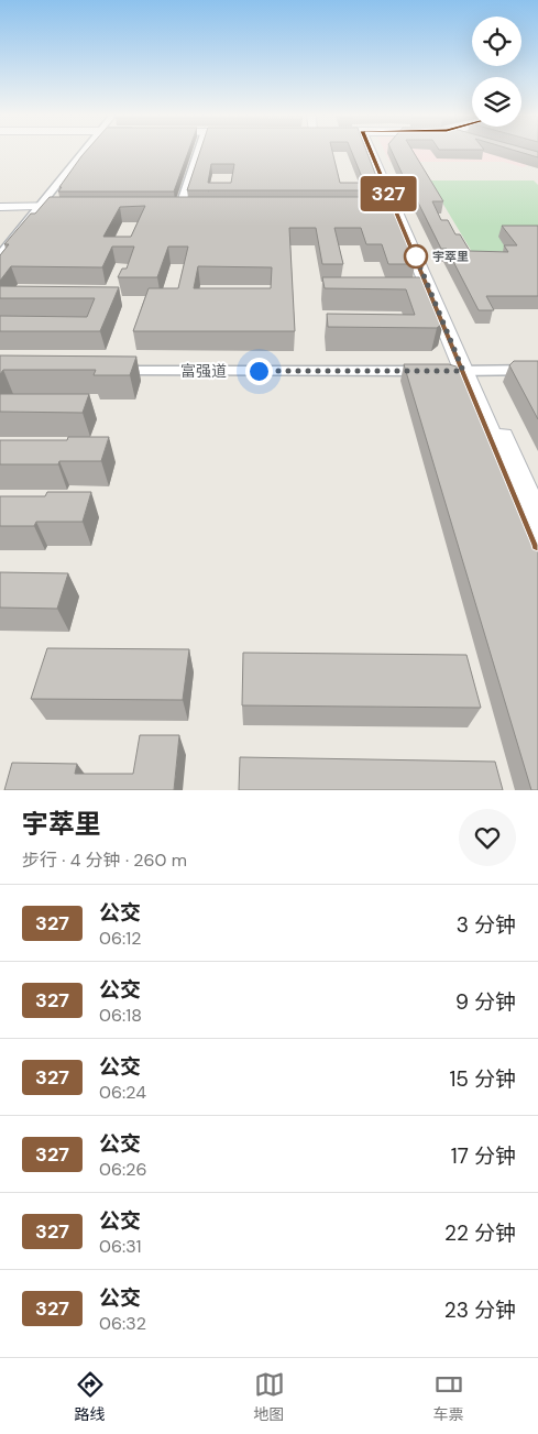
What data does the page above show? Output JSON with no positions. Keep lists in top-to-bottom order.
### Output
{
  "streets": {
    "street": ["富强道"]
  },
  "places": ["宇萃里"],
  "lines": ["bus line 327"],
  "page": {
    "on_map": "327",
    "heading": ["宇萃里", "步行 · 4 分钟 · 260 m"],
    "list": [
      {
        "mark": "327",
        "name": "公交",
        "note": "06:12",
        "value": "3 分钟"
      },
      {
        "mark": "327",
        "name": "公交",
        "note": "06:18",
        "value": "9 分钟"
      },
      {
        "mark": "327",
        "name": "公交",
        "note": "06:24",
        "value": "15 分钟"
      },
      {
        "mark": "327",
        "name": "公交",
        "note": "06:26",
        "value": "17 分钟"
      },
      {
        "mark": "327",
        "name": "公交",
        "note": "06:31",
        "value": "22 分钟"
      },
      {
        "mark": "327",
        "name": "公交",
        "note": "06:32",
        "value": "23 分钟"
      }
    ],
    "tabs": ["路线", "地图", "车票"]
  }
}
